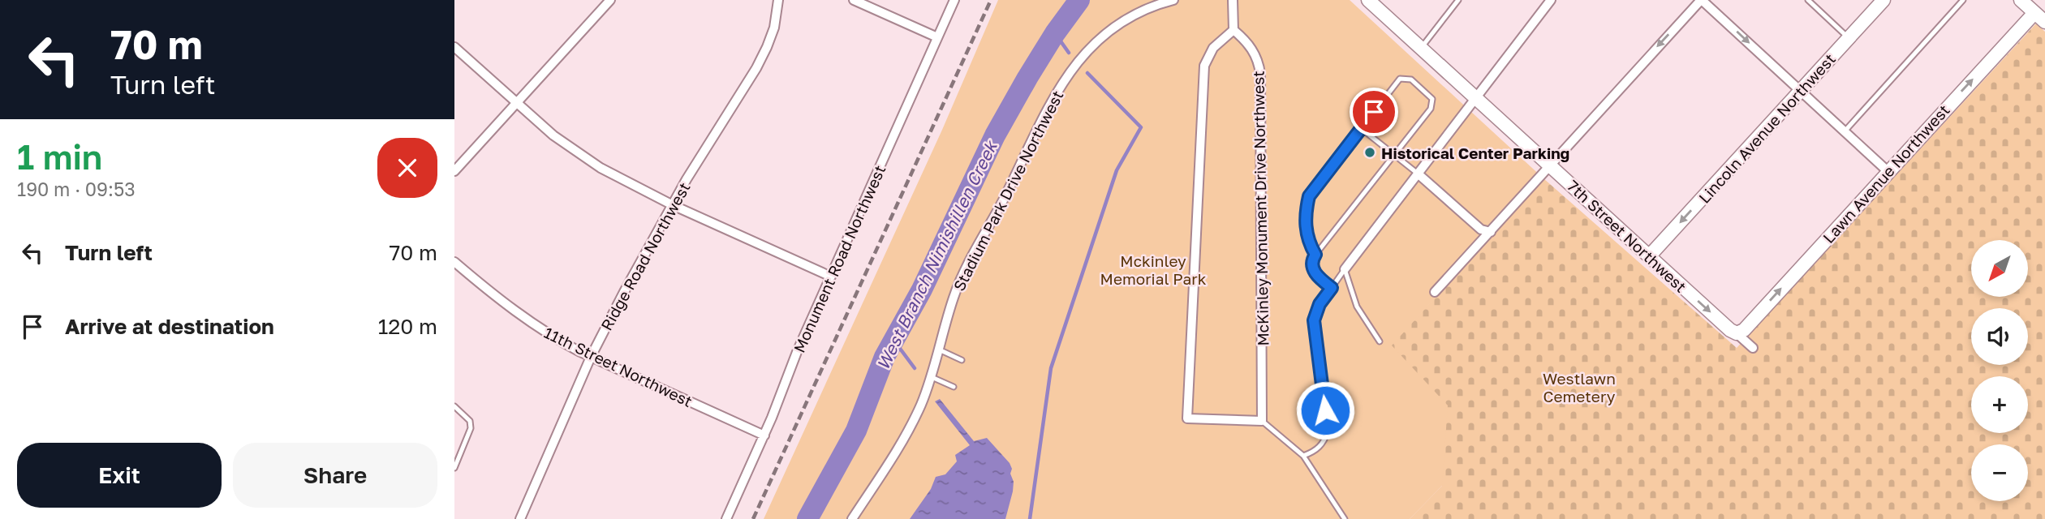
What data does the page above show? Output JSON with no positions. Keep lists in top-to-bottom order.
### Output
{
  "streets": {
    "street": [
      "Lincoln Avenue Northwest",
      "Lawn Avenue Northwest",
      "Stadium Park Drive Northwest",
      "McKinley Monument Drive Northwest",
      "7th Street Northwest",
      "Ridge Road Northwest",
      "Monument Road Northwest",
      "11th Street Northwest"
    ]
  },
  "crossings": [
    ["Lincoln Avenue Northwest", "7th Street Northwest"],
    ["Lawn Avenue Northwest", "7th Street Northwest"],
    ["Ridge Road Northwest", "11th Street Northwest"],
    ["Monument Road Northwest", "11th Street Northwest"]
  ],
  "one_way": ["Lincoln Avenue Northwest", "Lawn Avenue Northwest"],
  "water": ["West Branch Nimishillen Creek"],
  "parks": ["Mckinley Memorial Park", "Westlawn Cemetery"],
  "places": ["Historical Center Parking"],
  "north": "bottom left",
  "page": {
    "turn": ["70 m", "Turn left"],
    "heading": ["1 min", "190 m · 09:53"],
    "list": [
      {
        "name": "Turn left",
        "value": "70 m"
      },
      {
        "name": "Arrive at destination",
        "value": "120 m"
      }
    ],
    "map_buttons": ["+", "−"],
    "buttons": ["Exit", "Share"]
  }
}
